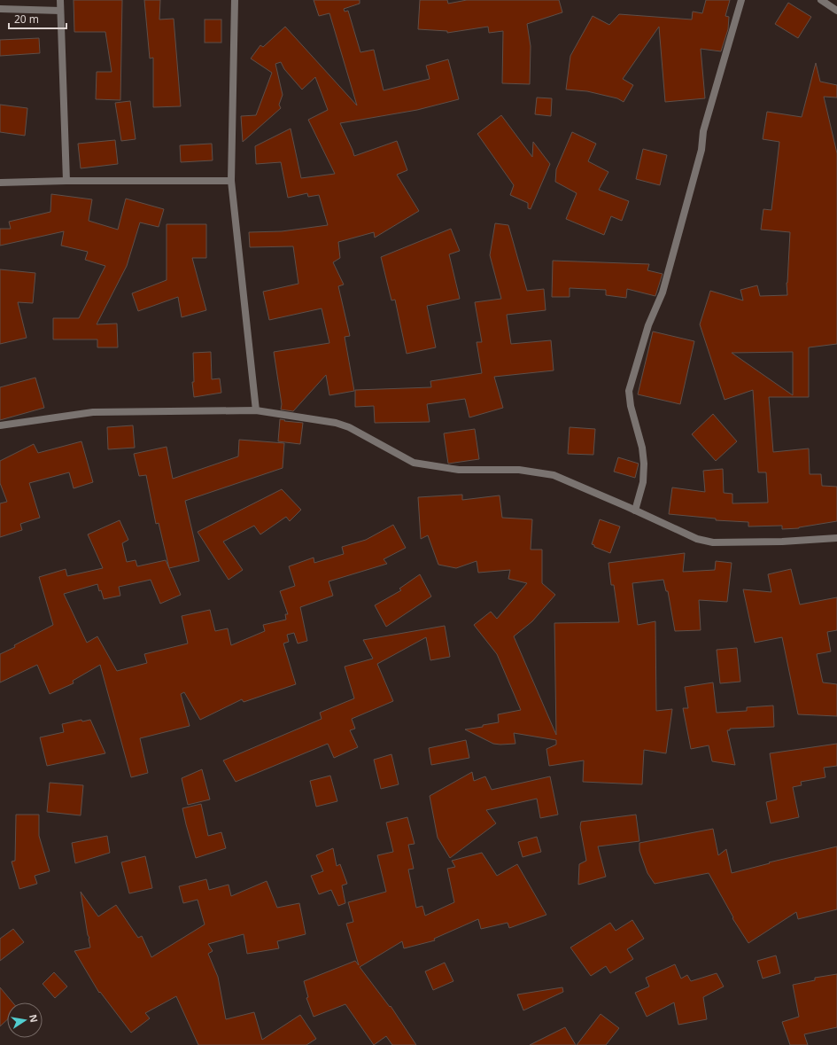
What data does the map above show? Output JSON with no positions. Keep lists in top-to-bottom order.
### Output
{
  "scale_bar": "20 m",
  "north": "right"
}
